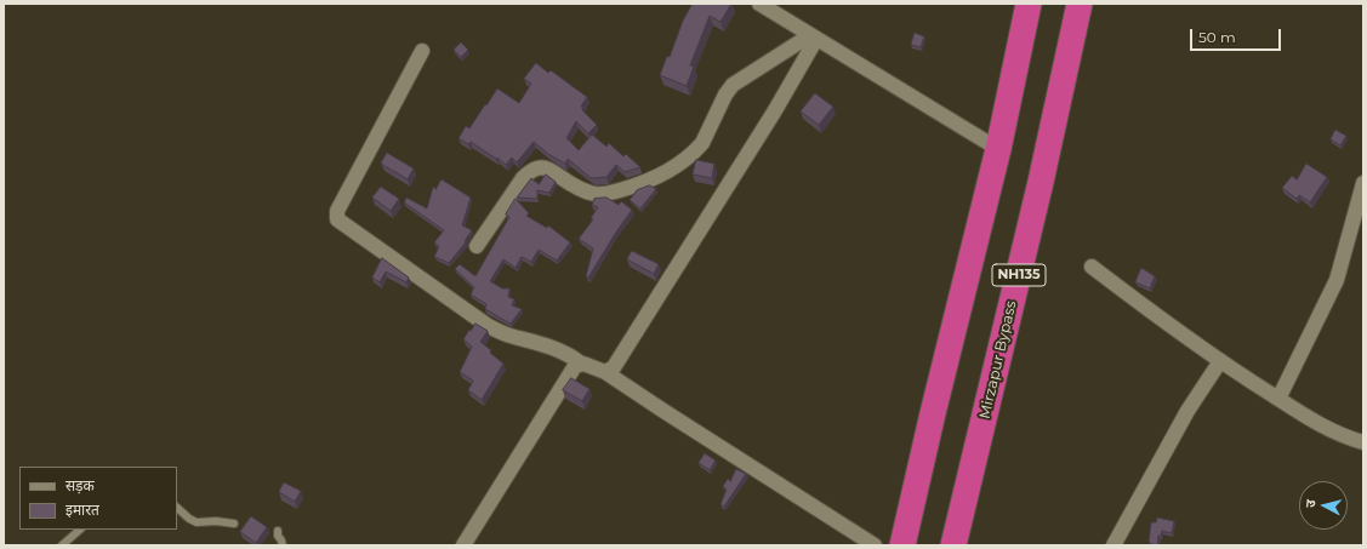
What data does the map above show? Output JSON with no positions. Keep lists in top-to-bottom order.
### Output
{
  "streets": {
    "highway": ["NH135", "Mirzapur Bypass"]
  },
  "legend": ["सड़क", "इमारत"],
  "scale_bar": "50 m",
  "north": "left"
}
